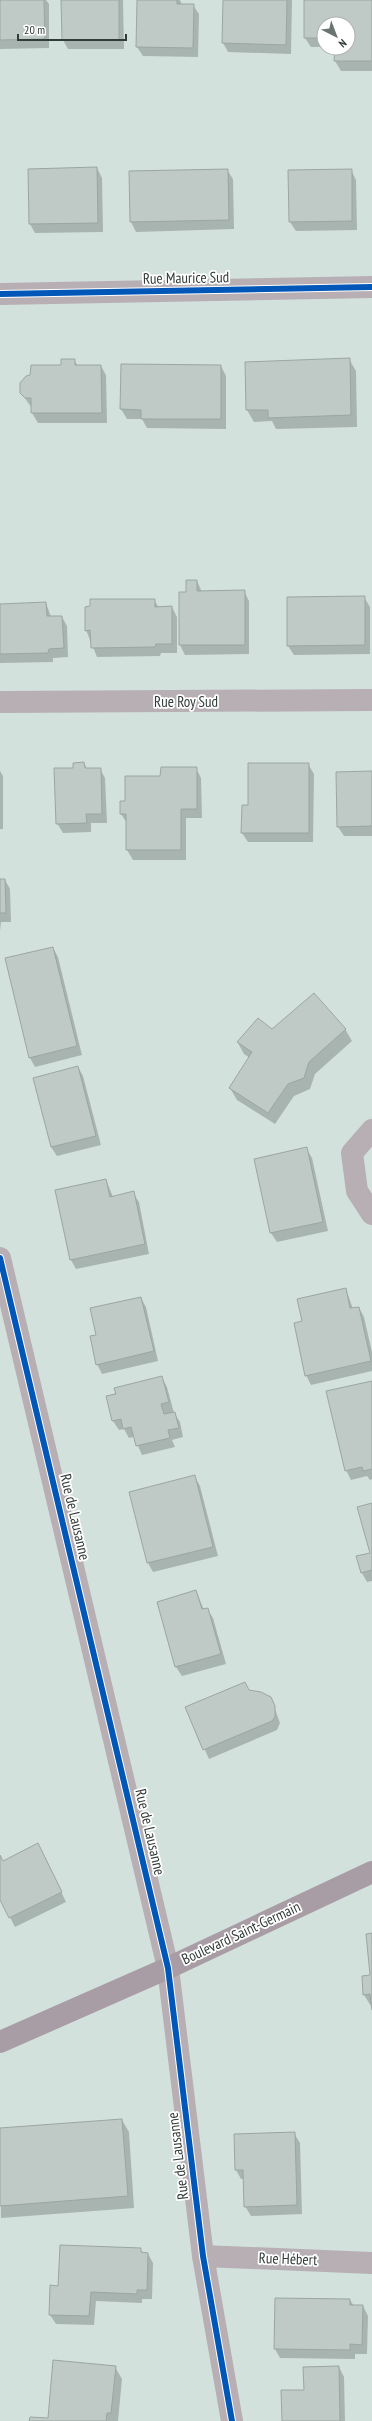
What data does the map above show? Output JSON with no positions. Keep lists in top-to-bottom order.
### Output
{
  "streets": {
    "main road": ["Boulevard Saint-Germain"],
    "street": [
      "Rue Maurice Sud",
      "Rue Roy Sud",
      "Rue de Lausanne",
      "Rue Hébert"
    ]
  },
  "crossings": [
    ["Rue de Lausanne", "Boulevard Saint-Germain"],
    ["Rue de Lausanne", "Rue Hébert"]
  ],
  "scale_bar": "20 m",
  "north": "bottom right"
}
